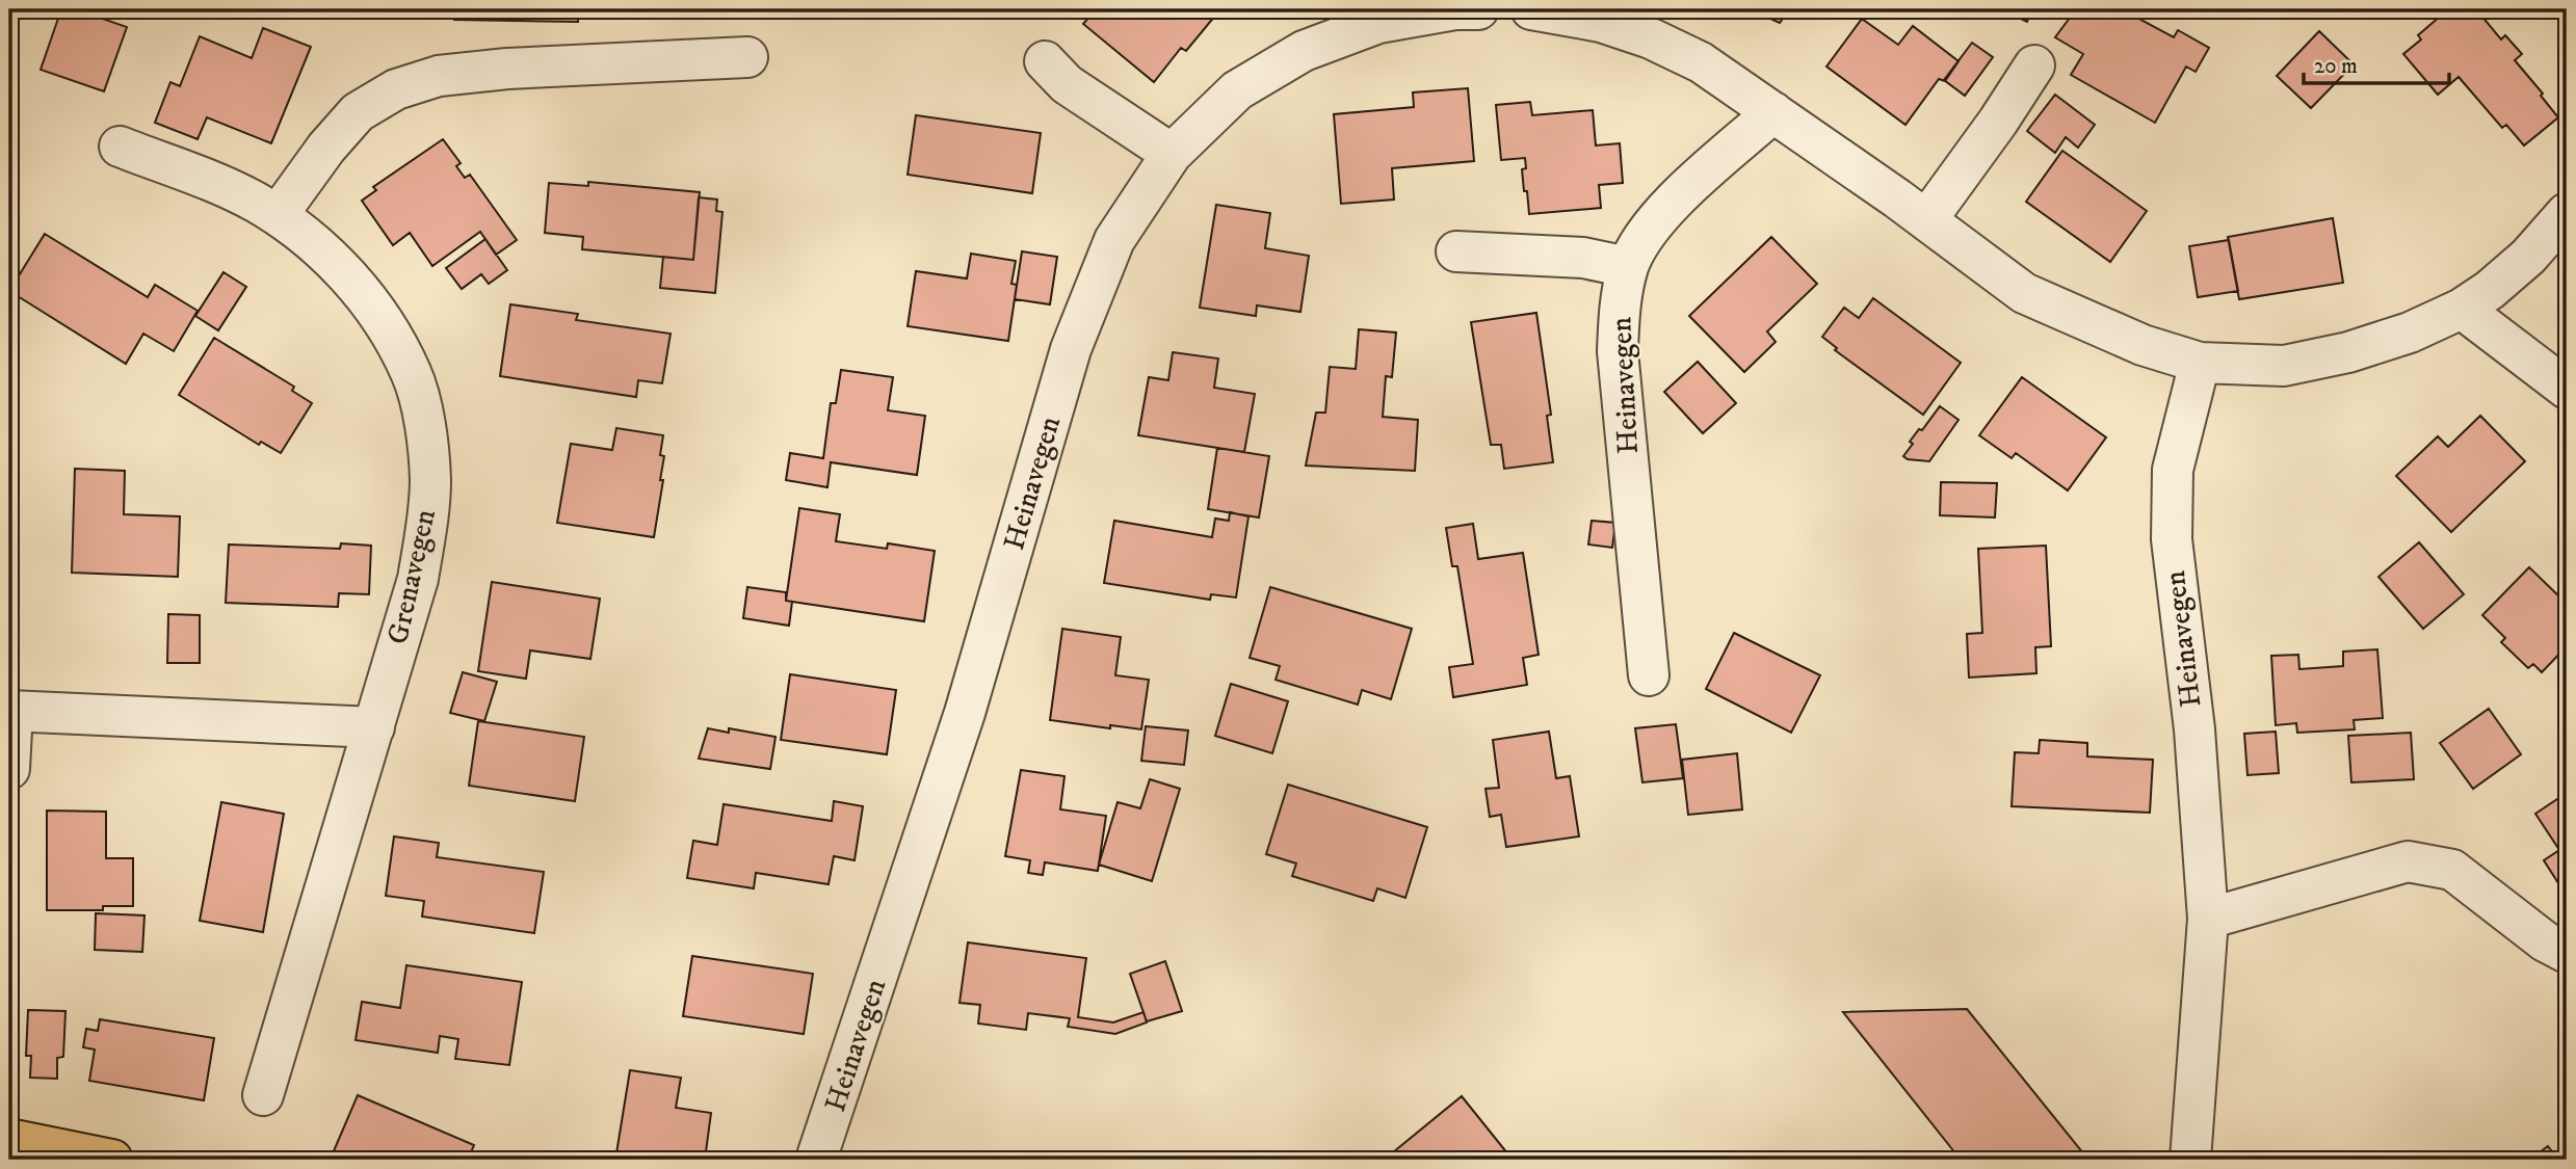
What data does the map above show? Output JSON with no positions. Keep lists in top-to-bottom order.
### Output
{
  "streets": {
    "street": ["Heinavegen", "Grenavegen"]
  },
  "scale_bar": "20 m"
}
